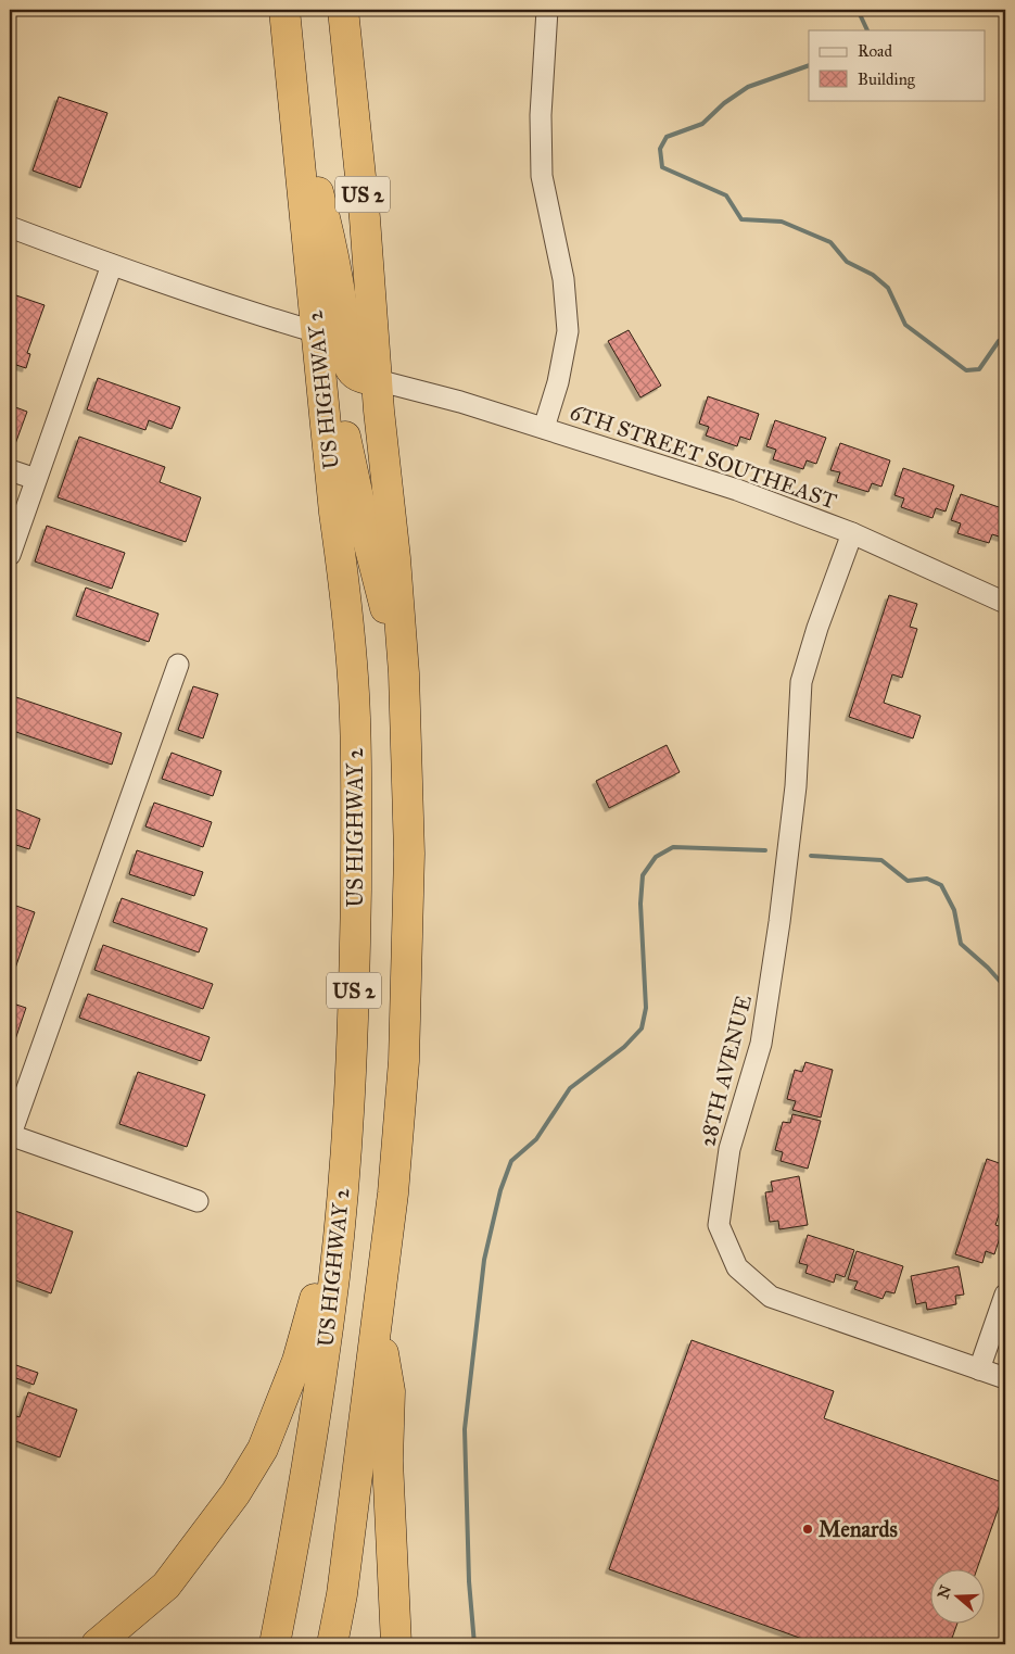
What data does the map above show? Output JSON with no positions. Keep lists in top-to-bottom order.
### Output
{
  "streets": {
    "highway": ["US 2", "US HIGHWAY 2"],
    "street": ["6TH STREET SOUTHEAST", "28TH AVENUE"]
  },
  "crossings": [
    ["US 2", "6TH STREET SOUTHEAST"],
    ["6TH STREET SOUTHEAST", "28TH AVENUE"]
  ],
  "places": ["Menards"],
  "legend": ["Road", "Building"],
  "north": "left"
}
